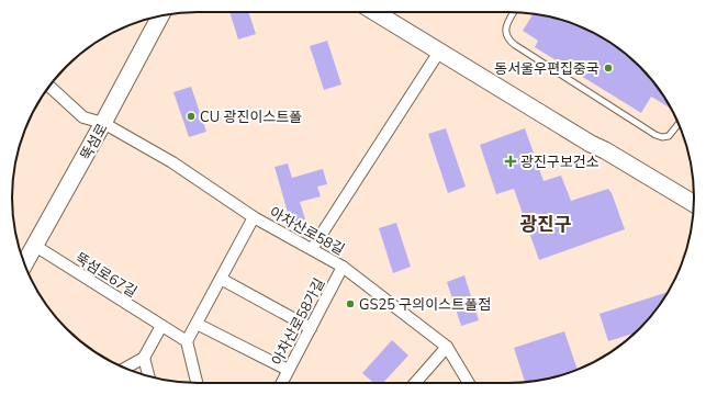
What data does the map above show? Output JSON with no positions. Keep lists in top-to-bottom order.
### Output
{
  "streets": {
    "street": [
      "뚝섬로",
      "아차산로58길",
      "뚝섬로67길",
      "아차산로58가길"
    ]
  },
  "crossings": [
    ["뚝섬로", "아차산로58길"],
    ["뚝섬로", "뚝섬로67길"],
    ["아차산로58길", "아차산로58가길"]
  ],
  "districts": ["광진구"],
  "places": {
    "other": ["동서울우편집중국", "CU 광진이스트폴", "GS25 구의이스트폴점"],
    "health": ["광진구보건소"]
  }
}
